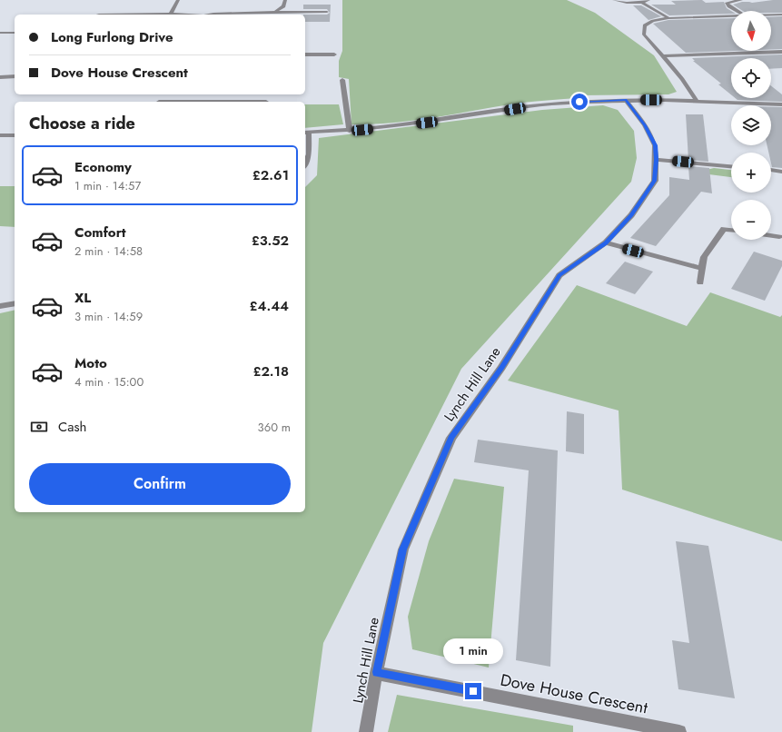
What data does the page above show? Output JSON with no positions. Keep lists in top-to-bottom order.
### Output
{
  "streets": {
    "street": ["Lynch Hill Lane", "Dove House Crescent"]
  },
  "crossings": [
    ["Lynch Hill Lane", "Dove House Crescent"]
  ],
  "north": "bottom",
  "page": {
    "map_buttons": ["+", "−"],
    "banner": ["Long Furlong Drive", "Dove House Crescent"],
    "heading": "Choose a ride",
    "list": [
      {
        "name": "Economy",
        "note": "1 min · 14:57",
        "value": "£2.61"
      },
      {
        "name": "Comfort",
        "note": "2 min · 14:58",
        "value": "£3.52"
      },
      {
        "name": "XL",
        "note": "3 min · 14:59",
        "value": "£4.44"
      },
      {
        "name": "Moto",
        "note": "4 min · 15:00",
        "value": "£2.18"
      }
    ],
    "pay": ["Cash", "360 m"],
    "buttons": "Confirm",
    "bubble": "1 min"
  }
}
